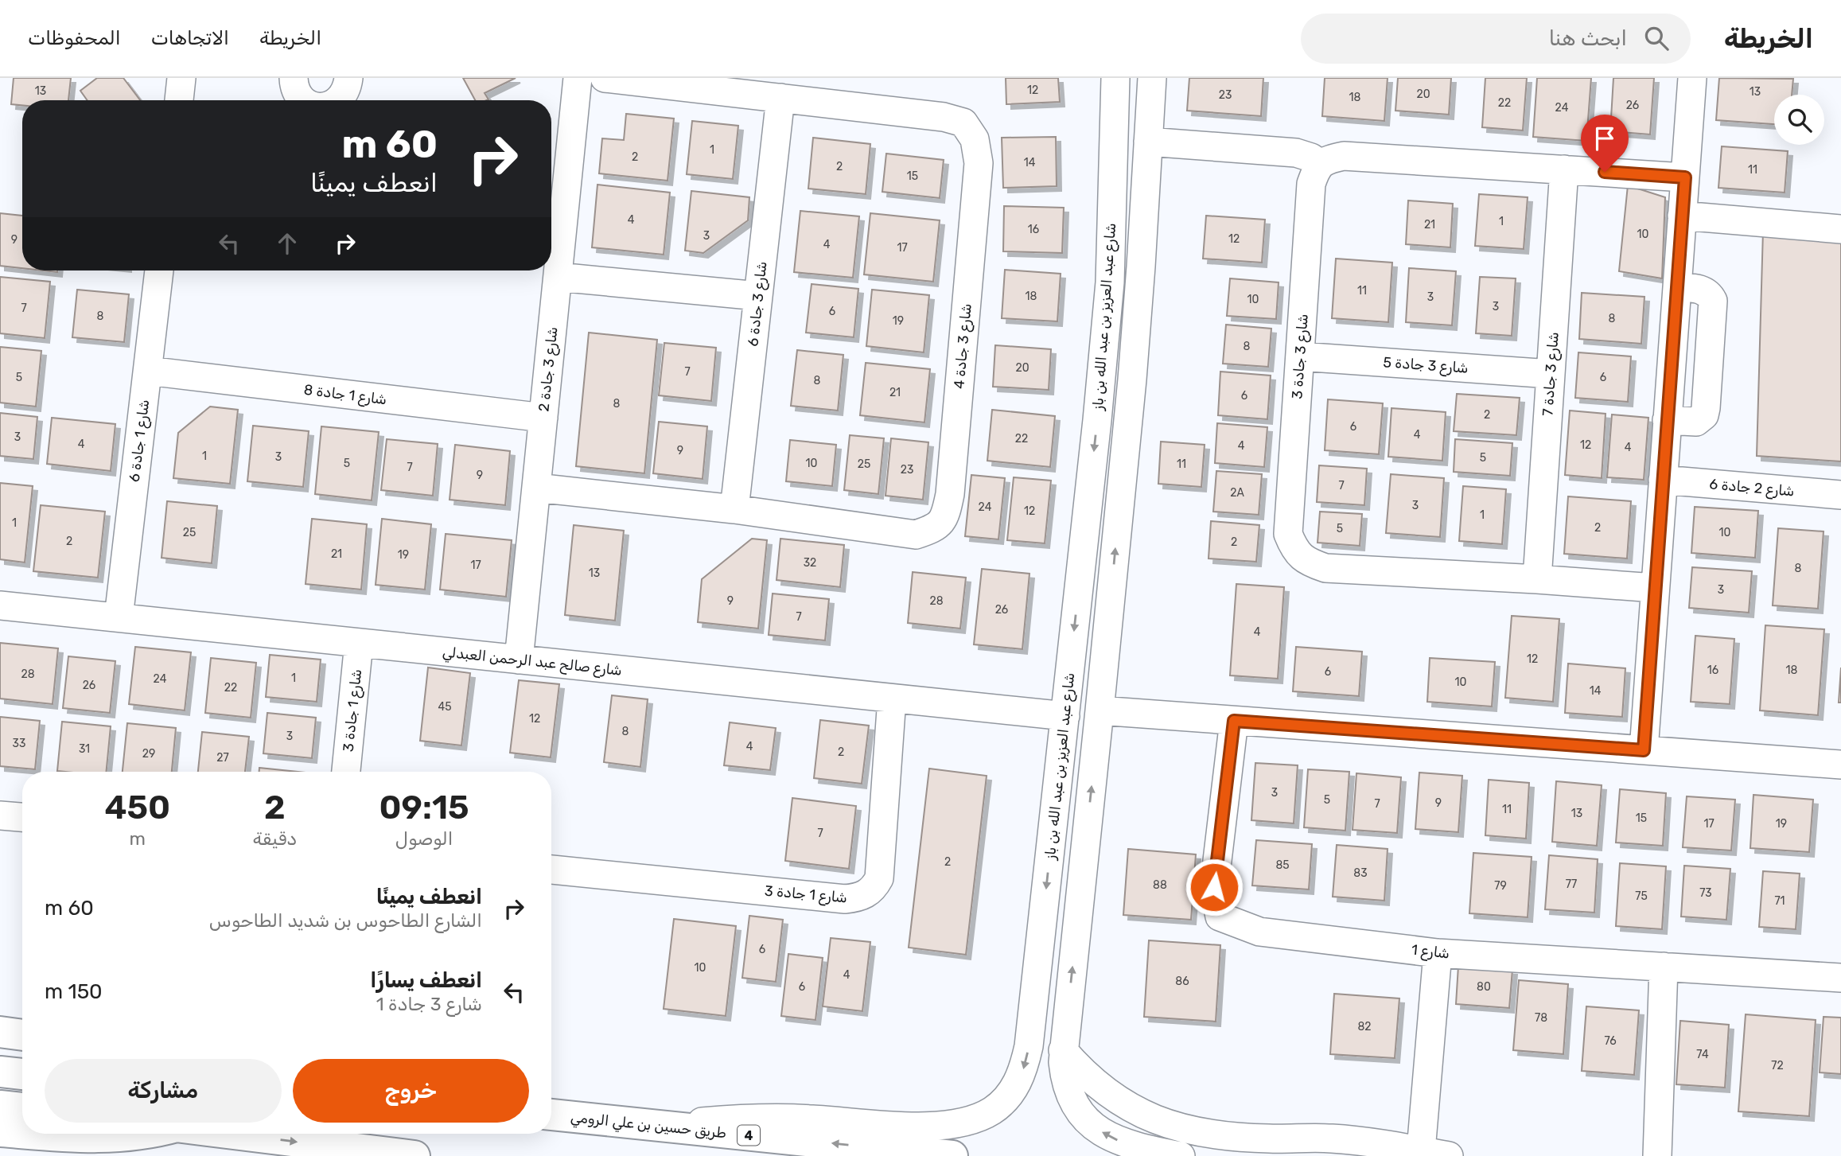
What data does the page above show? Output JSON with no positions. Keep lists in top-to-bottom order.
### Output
{
  "streets": {
    "highway": ["طريق حسين بن علي الرومي", "4"],
    "street": [
      "شارع 3 جادة 6",
      "شارع عبد العزيز بن عبد الله بن باز",
      "شارع 3 جادة 4",
      "شارع 3 جادة 3",
      "شارع 3 جادة 5",
      "شارع 3 جادة 2",
      "شارع 3 جادة 7",
      "شارع 1 جادة 8",
      "شارع 1 جادة 6",
      "شارع 2 جادة 6",
      "شارع صالح عبد الرحمن العبدلي",
      "شارع 1 جادة 3",
      "شارع 1"
    ]
  },
  "crossings": [
    ["شارع 3 جادة 6", "شارع 3 جادة 4"],
    ["شارع عبد العزيز بن عبد الله بن باز", "شارع صالح عبد الرحمن العبدلي"],
    ["شارع عبد العزيز بن عبد الله بن باز", "طريق حسين بن علي الرومي"],
    ["شارع 3 جادة 4", "شارع 3 جادة 2"],
    ["شارع 3 جادة 3", "شارع 3 جادة 5"],
    ["شارع 3 جادة 3", "شارع 3 جادة 7"],
    ["شارع 3 جادة 5", "شارع 3 جادة 7"],
    ["شارع 3 جادة 2", "شارع 1 جادة 8"],
    ["شارع 3 جادة 2", "شارع صالح عبد الرحمن العبدلي"],
    ["شارع 1 جادة 8", "شارع 1 جادة 6"],
    ["شارع 1 جادة 6", "شارع صالح عبد الرحمن العبدلي"],
    ["شارع صالح عبد الرحمن العبدلي", "شارع 1 جادة 3"]
  ],
  "one_way": ["طريق حسين بن علي الرومي"],
  "house_numbers": [
    "12",
    "13",
    "13",
    "20",
    "23",
    "18",
    "22",
    "26",
    "24",
    "1",
    "2",
    "14",
    "2",
    "11",
    "15",
    "4",
    "1",
    "21",
    "16",
    "10",
    "3",
    "12",
    "9",
    "4",
    "17",
    "11",
    "18",
    "3",
    "10",
    "3",
    "7",
    "6",
    "8",
    "8",
    "19",
    "8",
    "20",
    "7",
    "5",
    "6",
    "8",
    "21",
    "6",
    "8",
    "2",
    "6",
    "4",
    "3",
    "22",
    "4",
    "12",
    "4",
    "4",
    "9",
    "1",
    "3",
    "5",
    "5",
    "10",
    "25",
    "11",
    "7",
    "23",
    "9",
    "7",
    "2A",
    "3",
    "24",
    "12",
    "1",
    "1",
    "2",
    "5",
    "25",
    "10",
    "2",
    "2",
    "21",
    "19",
    "32",
    "17",
    "8",
    "13",
    "3",
    "9",
    "28",
    "26",
    "7",
    "4",
    "12",
    "16",
    "18",
    "6",
    "28",
    "1",
    "24",
    "10",
    "26",
    "22",
    "14",
    "45",
    "12",
    "8",
    "3",
    "33",
    "4",
    "31",
    "2",
    "29",
    "27",
    "3",
    "5",
    "9",
    "7",
    "11",
    "13",
    "15",
    "17",
    "19",
    "7",
    "2",
    "85",
    "83",
    "77",
    "88",
    "79",
    "73",
    "75",
    "71",
    "6",
    "10",
    "4",
    "86",
    "6",
    "80",
    "78",
    "82",
    "76",
    "74",
    "72"
  ],
  "page": {
    "header": "الخريطة",
    "search": "ابحث هنا",
    "nav": ["الخريطة", "الاتجاهات", "المحفوظات"],
    "turn": ["60 m", "انعطف يمينًا"],
    "eta": [
      "09:15",
      "الوصول",
      "2",
      "دقيقة",
      "450",
      "m"
    ],
    "list": [
      {
        "name": "انعطف يمينًا",
        "note": "الشارع الطاحوس بن شديد الطاحوس",
        "value": "60 m"
      },
      {
        "name": "انعطف يسارًا",
        "note": "شارع 3 جادة 1",
        "value": "150 m"
      }
    ],
    "buttons": ["خروج", "مشاركة"]
  }
}
